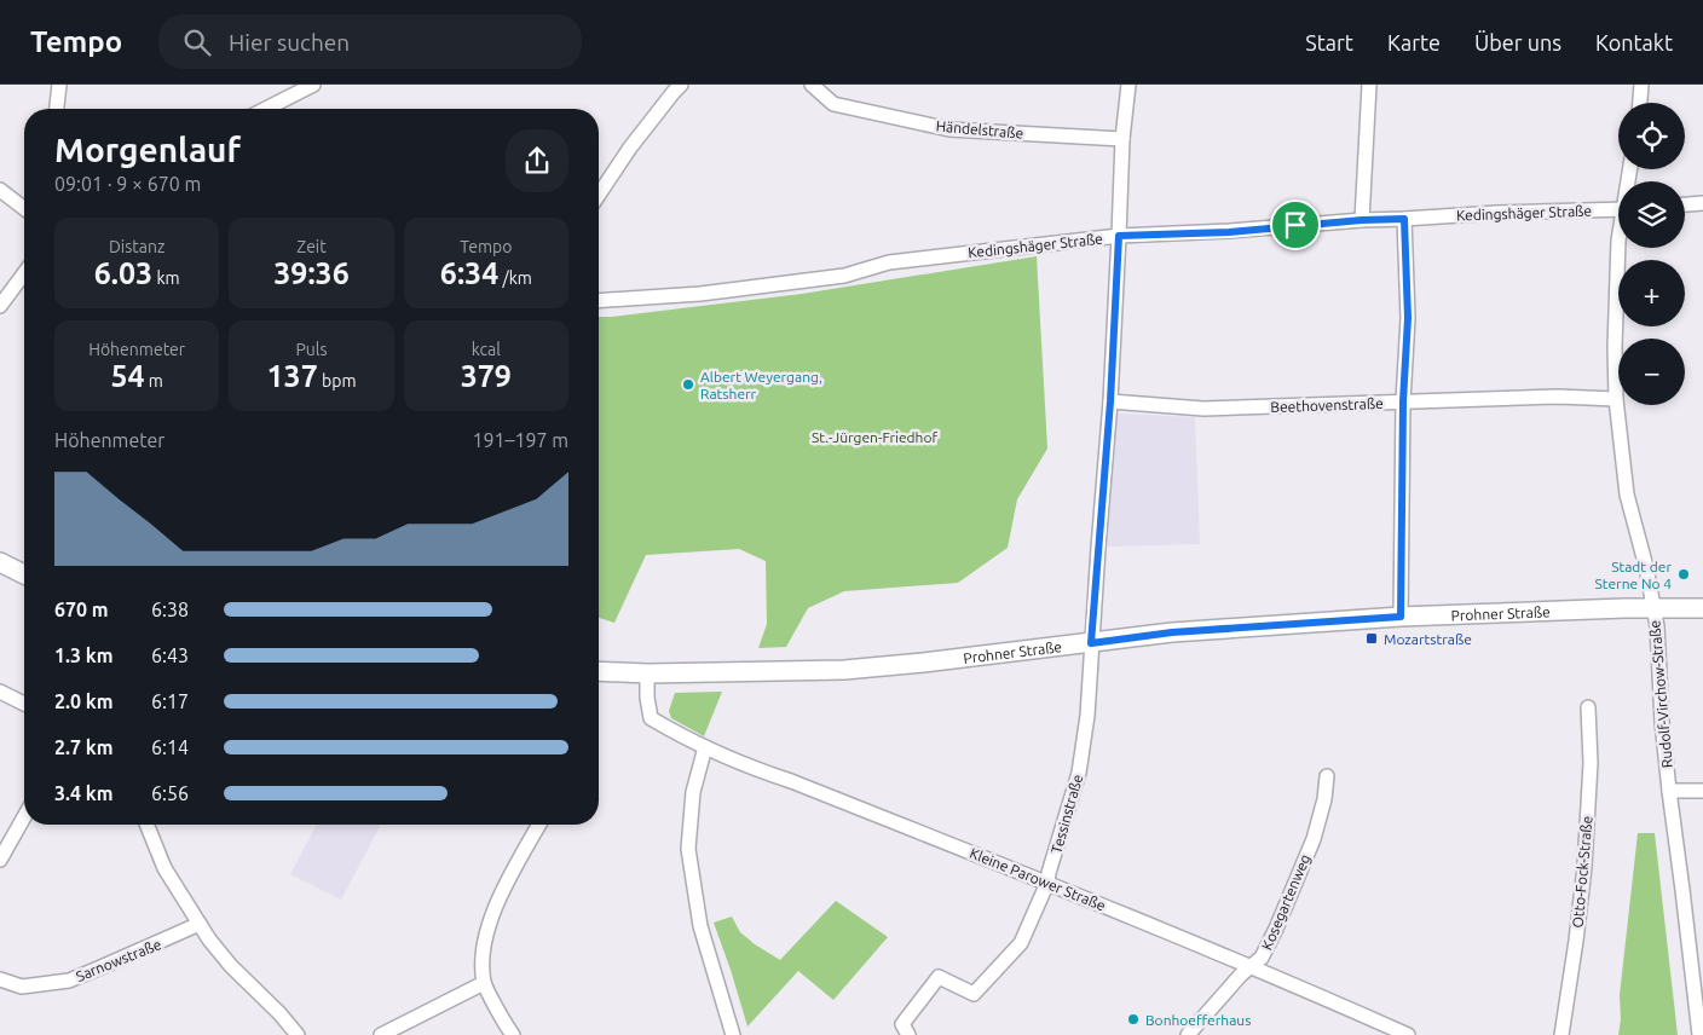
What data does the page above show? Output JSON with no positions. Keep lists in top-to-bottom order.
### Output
{
  "streets": {
    "main road": ["Prohner Straße"],
    "street": [
      "Händelstraße",
      "Kedingshäger Straße",
      "Beethovenstraße",
      "Rudolf-Virchow-Straße",
      "Tessinstraße",
      "Otto-Fock-Straße",
      "Kleine Parower Straße",
      "Kosegartenweg",
      "Sarnowstraße"
    ]
  },
  "crossings": [
    ["Händelstraße", "Tessinstraße"],
    ["Kedingshäger Straße", "Tessinstraße"],
    ["Beethovenstraße", "Rudolf-Virchow-Straße"],
    ["Beethovenstraße", "Tessinstraße"],
    ["Prohner Straße", "Rudolf-Virchow-Straße"],
    ["Prohner Straße", "Tessinstraße"],
    ["Prohner Straße", "Kleine Parower Straße"],
    ["Tessinstraße", "Kleine Parower Straße"],
    ["Kleine Parower Straße", "Kosegartenweg"]
  ],
  "parks": ["St.-Jürgen-Friedhof"],
  "places": {
    "other": ["Albert Weyergang, Ratsherr", "Stadt der Sterne No 4", "Bonhoefferhaus"],
    "transit": ["Mozartstraße"]
  },
  "page": {
    "header": "Tempo",
    "search": "Hier suchen",
    "nav": [
      "Start",
      "Karte",
      "Über uns",
      "Kontakt"
    ],
    "map_buttons": ["+", "−"],
    "heading": ["Morgenlauf", "09:01 · 9 × 670 m"],
    "stats": [
      ["Distanz", "6.03 km"],
      ["Zeit", "39:36"],
      ["Tempo", "6:34 /km"],
      ["Höhenmeter", "54 m"],
      ["Puls", "137 bpm"],
      ["kcal", "379"]
    ],
    "chart": ["Höhenmeter", "191–197 m"],
    "list": [
      {
        "name": "670 m",
        "note": "6:38"
      },
      {
        "name": "1.3 km",
        "note": "6:43"
      },
      {
        "name": "2.0 km",
        "note": "6:17"
      },
      {
        "name": "2.7 km",
        "note": "6:14"
      },
      {
        "name": "3.4 km",
        "note": "6:56"
      }
    ]
  }
}
